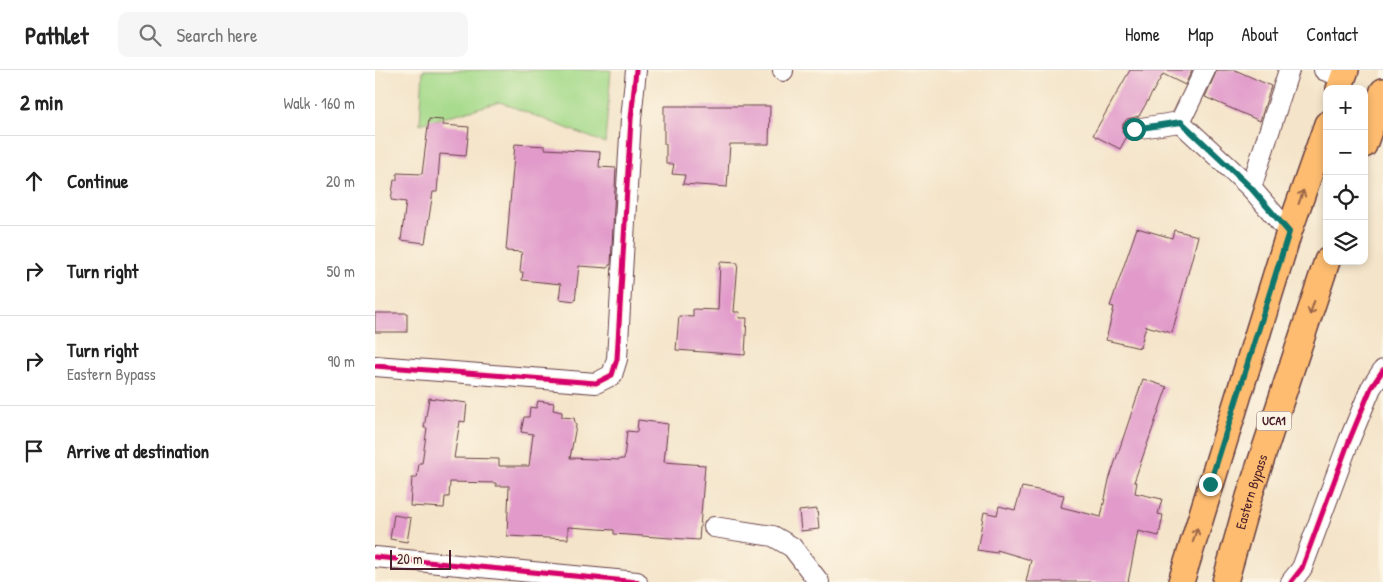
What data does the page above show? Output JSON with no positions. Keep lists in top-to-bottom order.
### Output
{
  "streets": {
    "main road": ["UCA1", "Eastern Bypass"]
  },
  "scale_bar": "20 m",
  "page": {
    "header": "Pathlet",
    "search": "Search here",
    "nav": [
      "Home",
      "Map",
      "About",
      "Contact"
    ],
    "heading": ["2 min", "Walk · 160 m"],
    "map_buttons": ["+", "−"],
    "list": [
      ["Continue", "20 m"],
      ["Turn right", "50 m"],
      ["Turn right", "Eastern Bypass", "90 m"],
      "Arrive at destination"
    ],
    "scale": "20 m"
  }
}
